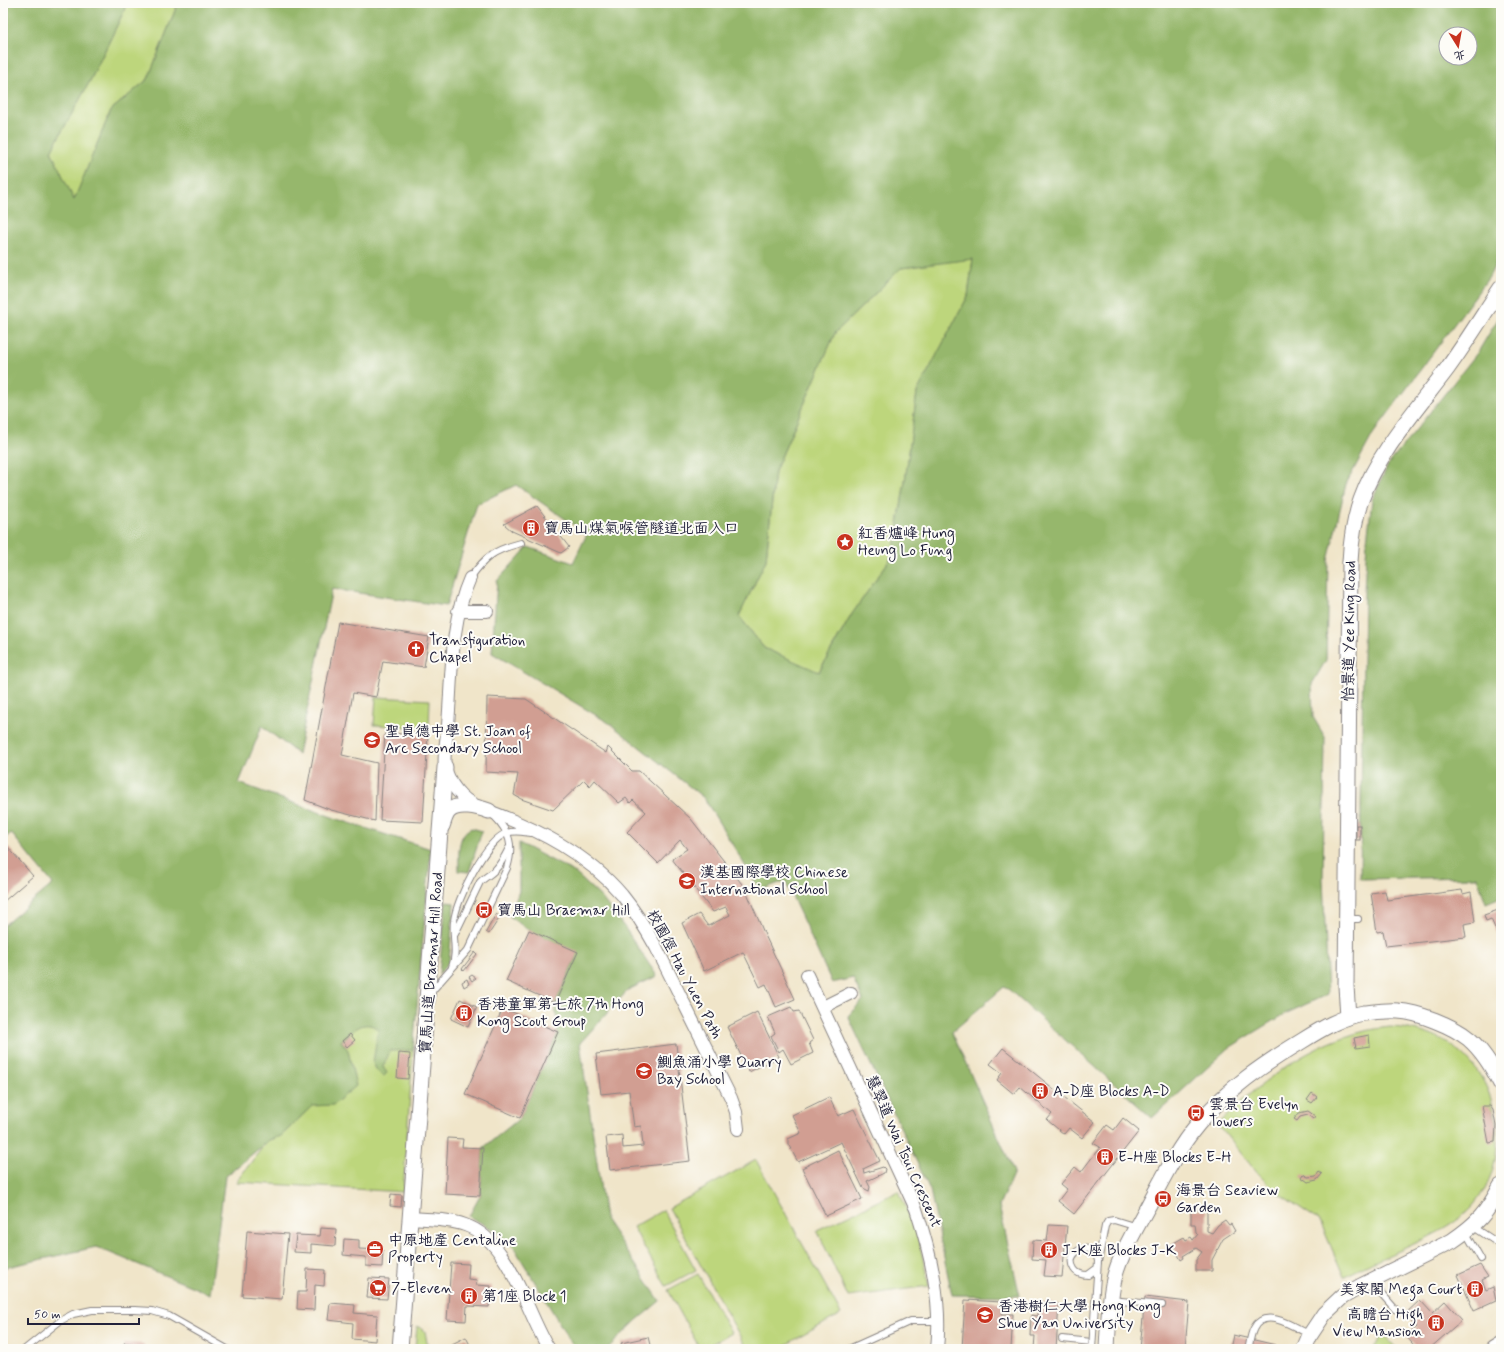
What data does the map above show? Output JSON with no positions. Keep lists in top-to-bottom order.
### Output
{
  "streets": {
    "street": [
      "怡景道 Yee King Road",
      "寶馬山道 Braemar Hill Road",
      "校園徑 Hau Yuen Path",
      "慧翠道 Wai Tsui Crescent"
    ]
  },
  "crossings": [
    ["寶馬山道 Braemar Hill Road", "校園徑 Hau Yuen Path"]
  ],
  "places": {
    "building": [
      "寶馬山煤氣喉管隧道北面入口",
      "香港童軍第七旅 7th Hong Kong Scout Group",
      "A-D座 Blocks A-D",
      "E-H座 Blocks E-H",
      "J-K座 Blocks J-K",
      "美家閣 Mega Court",
      "第1座 Block 1",
      "高瞻台 High View Mansion"
    ],
    "place": ["紅香爐峰 Hung Heung Lo Fung"],
    "church": ["Transfiguration Chapel"],
    "school or university": [
      "聖貞德中學 St. Joan of Arc Secondary School",
      "漢基國際學校 Chinese International School",
      "鰂魚涌小學 Quarry Bay School",
      "香港樹仁大學 Hong Kong Shue Yan University"
    ],
    "bus stop": ["寶馬山 Braemar Hill", "雲景台 Evelyn Towers", "海景台 Seaview Garden"],
    "office": ["中原地產 Centaline Property"],
    "supermarket": ["7-Eleven"]
  },
  "scale_bar": "50 m",
  "north": "bottom"
}
